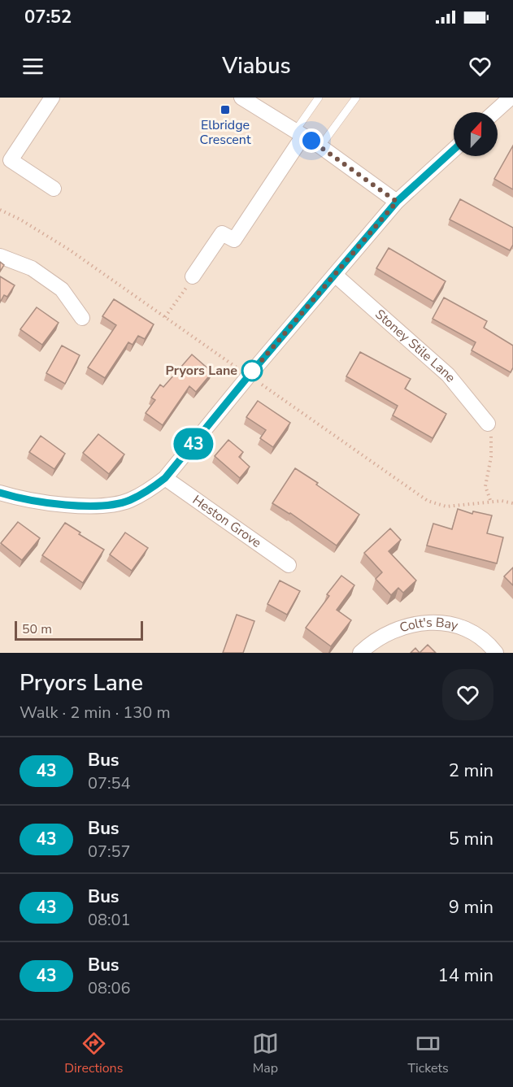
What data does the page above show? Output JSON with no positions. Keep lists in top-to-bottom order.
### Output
{
  "streets": {
    "street": ["Stoney Stile Lane", "Heston Grove", "Colt's Bay"]
  },
  "places": {
    "transit": ["Elbridge Crescent"],
    "other": ["Pryors Lane"]
  },
  "lines": ["bus line 43"],
  "scale_bar": "50 m",
  "north": "top",
  "page": {
    "status": "07:52",
    "header": "Viabus",
    "on_map": "43",
    "scale": "50 m",
    "heading": ["Pryors Lane", "Walk · 2 min · 130 m"],
    "list": [
      {
        "mark": "43",
        "name": "Bus",
        "note": "07:54",
        "value": "2 min"
      },
      {
        "mark": "43",
        "name": "Bus",
        "note": "07:57",
        "value": "5 min"
      },
      {
        "mark": "43",
        "name": "Bus",
        "note": "08:01",
        "value": "9 min"
      },
      {
        "mark": "43",
        "name": "Bus",
        "note": "08:06",
        "value": "14 min"
      }
    ],
    "tabs": ["Directions", "Map", "Tickets"]
  }
}
